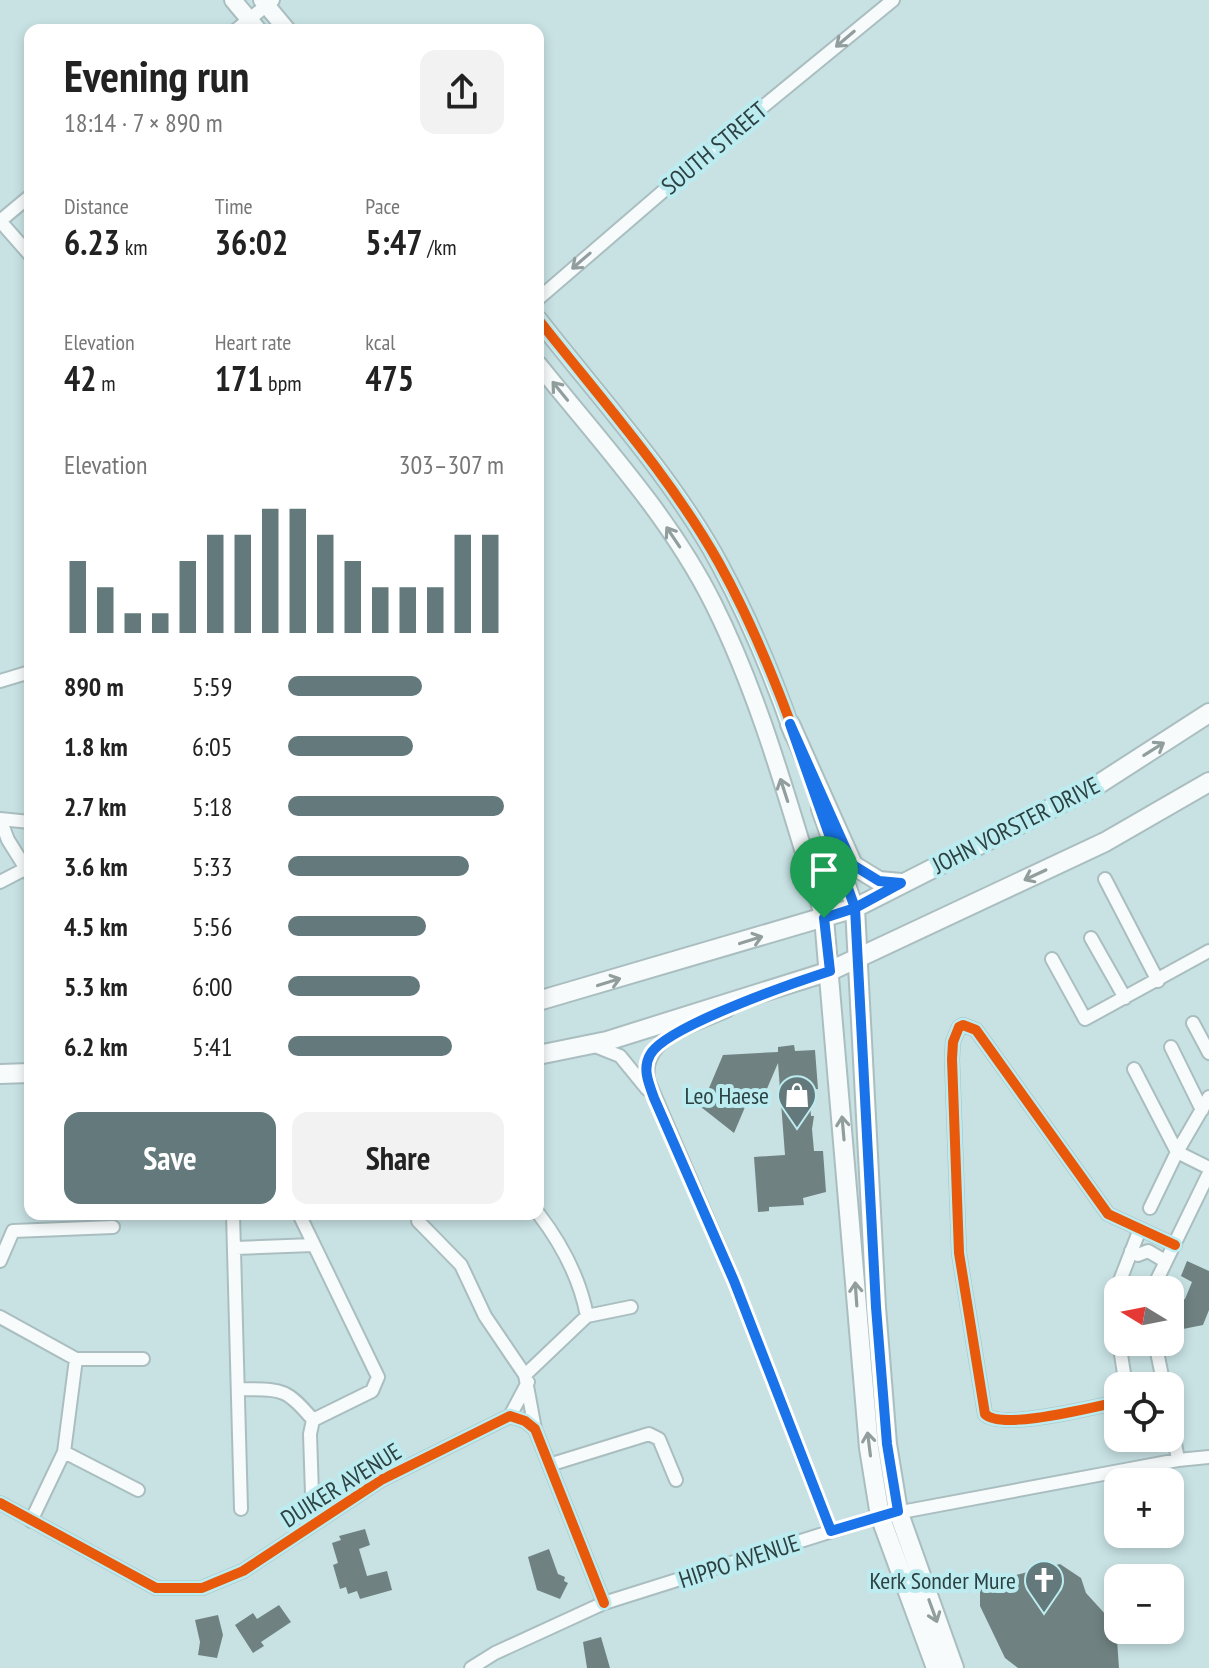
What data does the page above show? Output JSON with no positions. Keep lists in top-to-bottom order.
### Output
{
  "streets": {
    "main road": ["JOHN VORSTER DRIVE"],
    "street": ["SOUTH STREET", "DUIKER AVENUE", "HIPPO AVENUE"]
  },
  "one_way": ["SOUTH STREET"],
  "places": {
    "shop": ["Leo Haese"],
    "church": ["Kerk Sonder Mure"]
  },
  "north": "left",
  "page": {
    "heading": ["Evening run", "18:14 · 7 × 890 m"],
    "stats": [
      ["Distance", "6.23 km"],
      ["Time", "36:02"],
      ["Pace", "5:47 /km"],
      ["Elevation", "42 m"],
      ["Heart rate", "171 bpm"],
      ["kcal", "475"]
    ],
    "chart": ["Elevation", "303–307 m"],
    "list": [
      {
        "name": "890 m",
        "note": "5:59"
      },
      {
        "name": "1.8 km",
        "note": "6:05"
      },
      {
        "name": "2.7 km",
        "note": "5:18"
      },
      {
        "name": "3.6 km",
        "note": "5:33"
      },
      {
        "name": "4.5 km",
        "note": "5:56"
      },
      {
        "name": "5.3 km",
        "note": "6:00"
      },
      {
        "name": "6.2 km",
        "note": "5:41"
      }
    ],
    "buttons": ["Save", "Share"],
    "map_buttons": ["+", "−"]
  }
}
